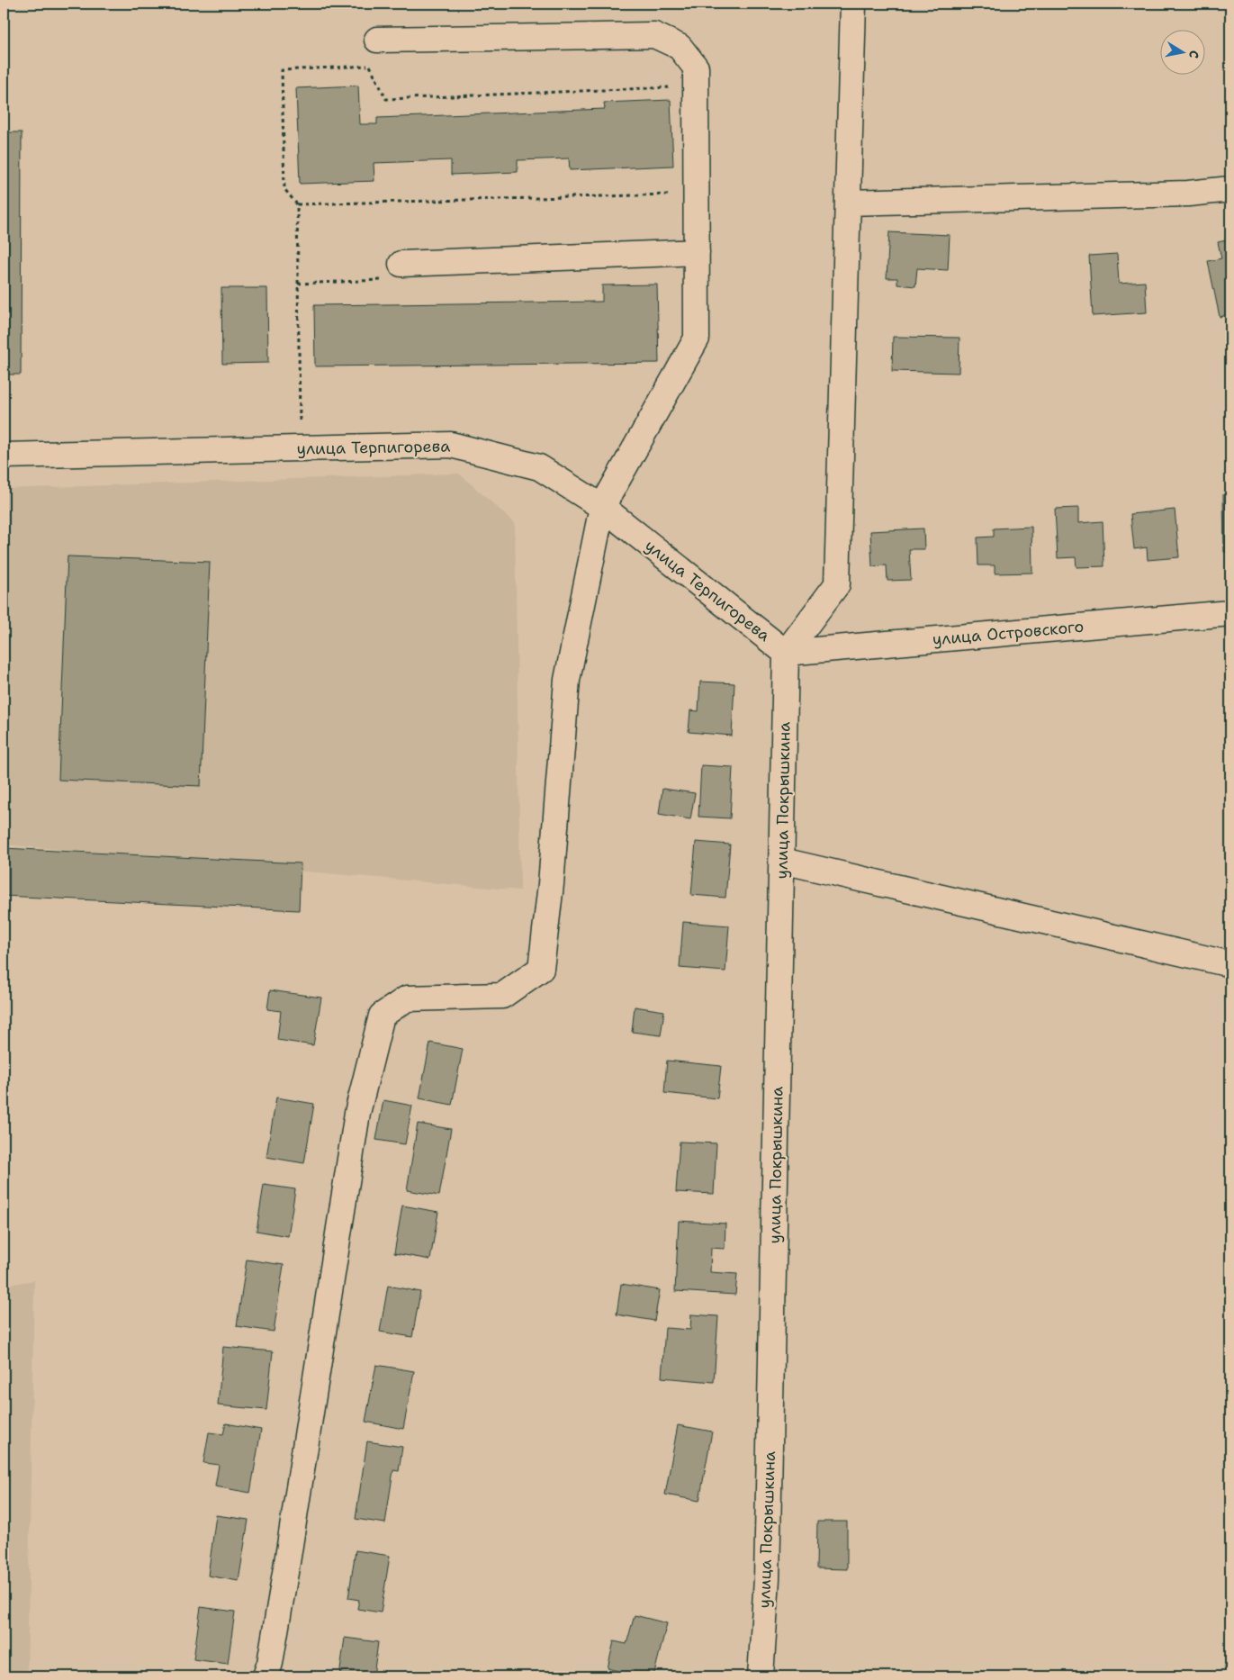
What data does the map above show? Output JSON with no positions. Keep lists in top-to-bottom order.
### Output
{
  "streets": {
    "street": ["улица Терпигорева", "улица Островского", "улица Покрышкина"]
  },
  "crossings": [
    ["улица Терпигорева", "улица Островского"],
    ["улица Терпигорева", "улица Покрышкина"],
    ["улица Островского", "улица Покрышкина"]
  ],
  "north": "right"
}
